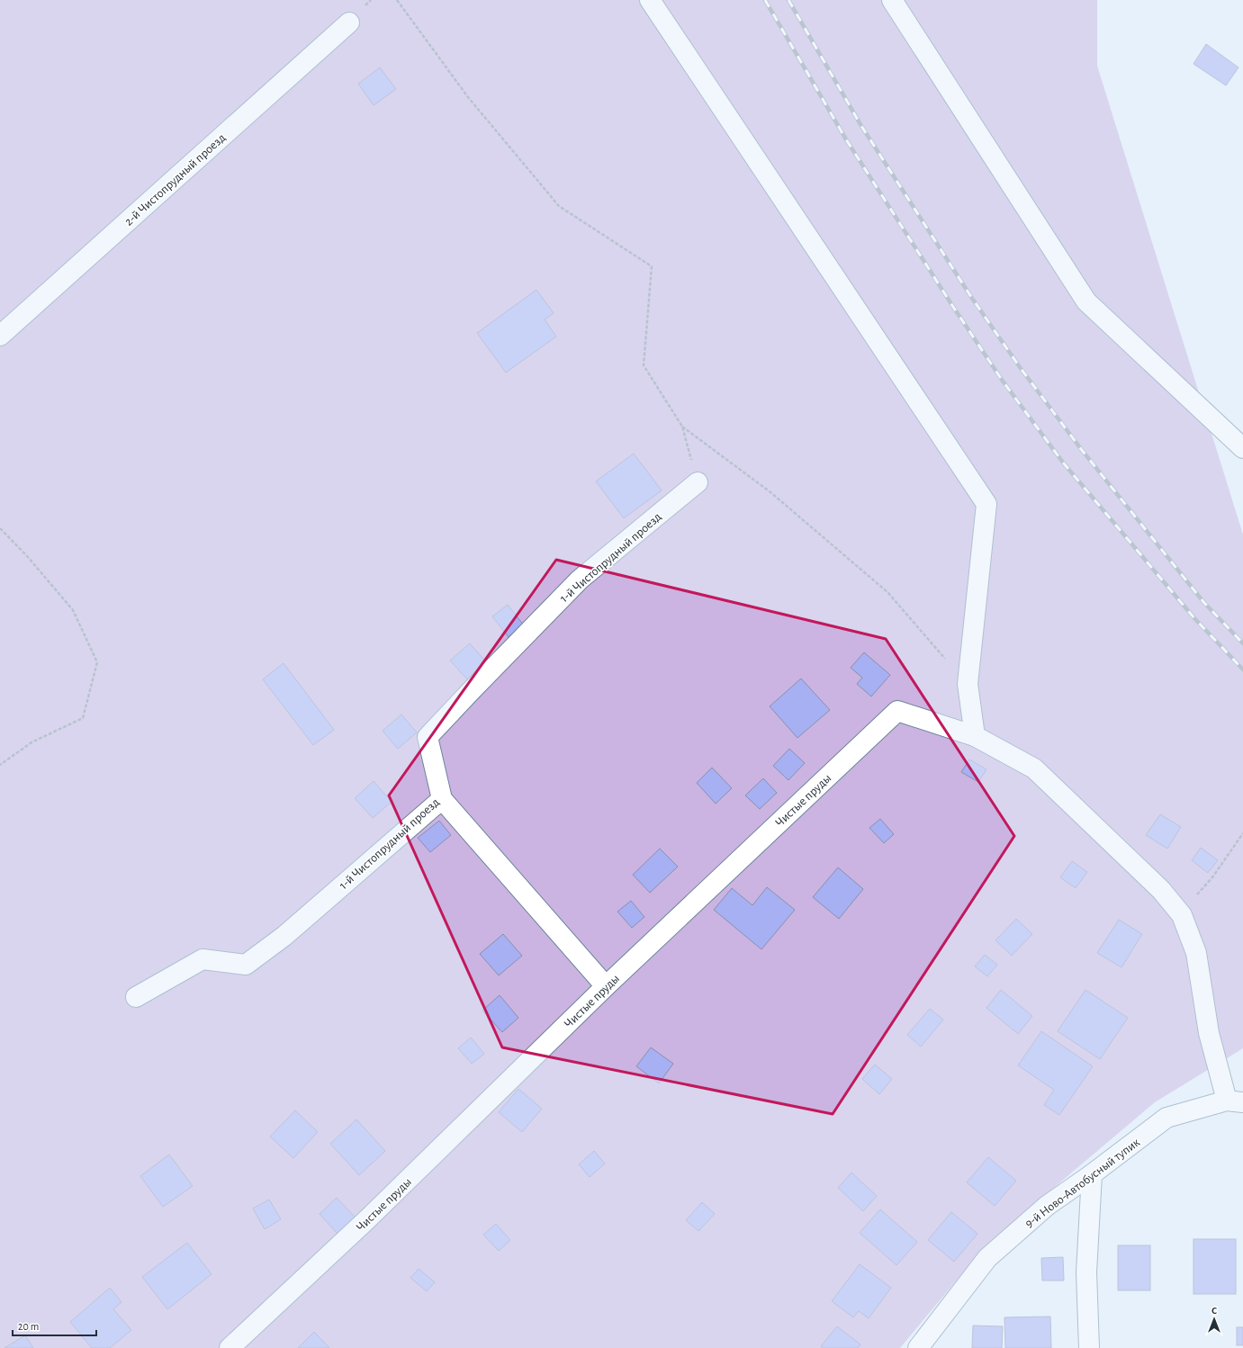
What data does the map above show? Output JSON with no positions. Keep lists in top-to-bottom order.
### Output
{
  "streets": {
    "street": [
      "2-й Чистопрудный проезд",
      "1-й Чистопрудный проезд",
      "Чистые пруды",
      "9-й Ново-Автобусный тупик"
    ]
  },
  "scale_bar": "20 m",
  "north": "top"
}
